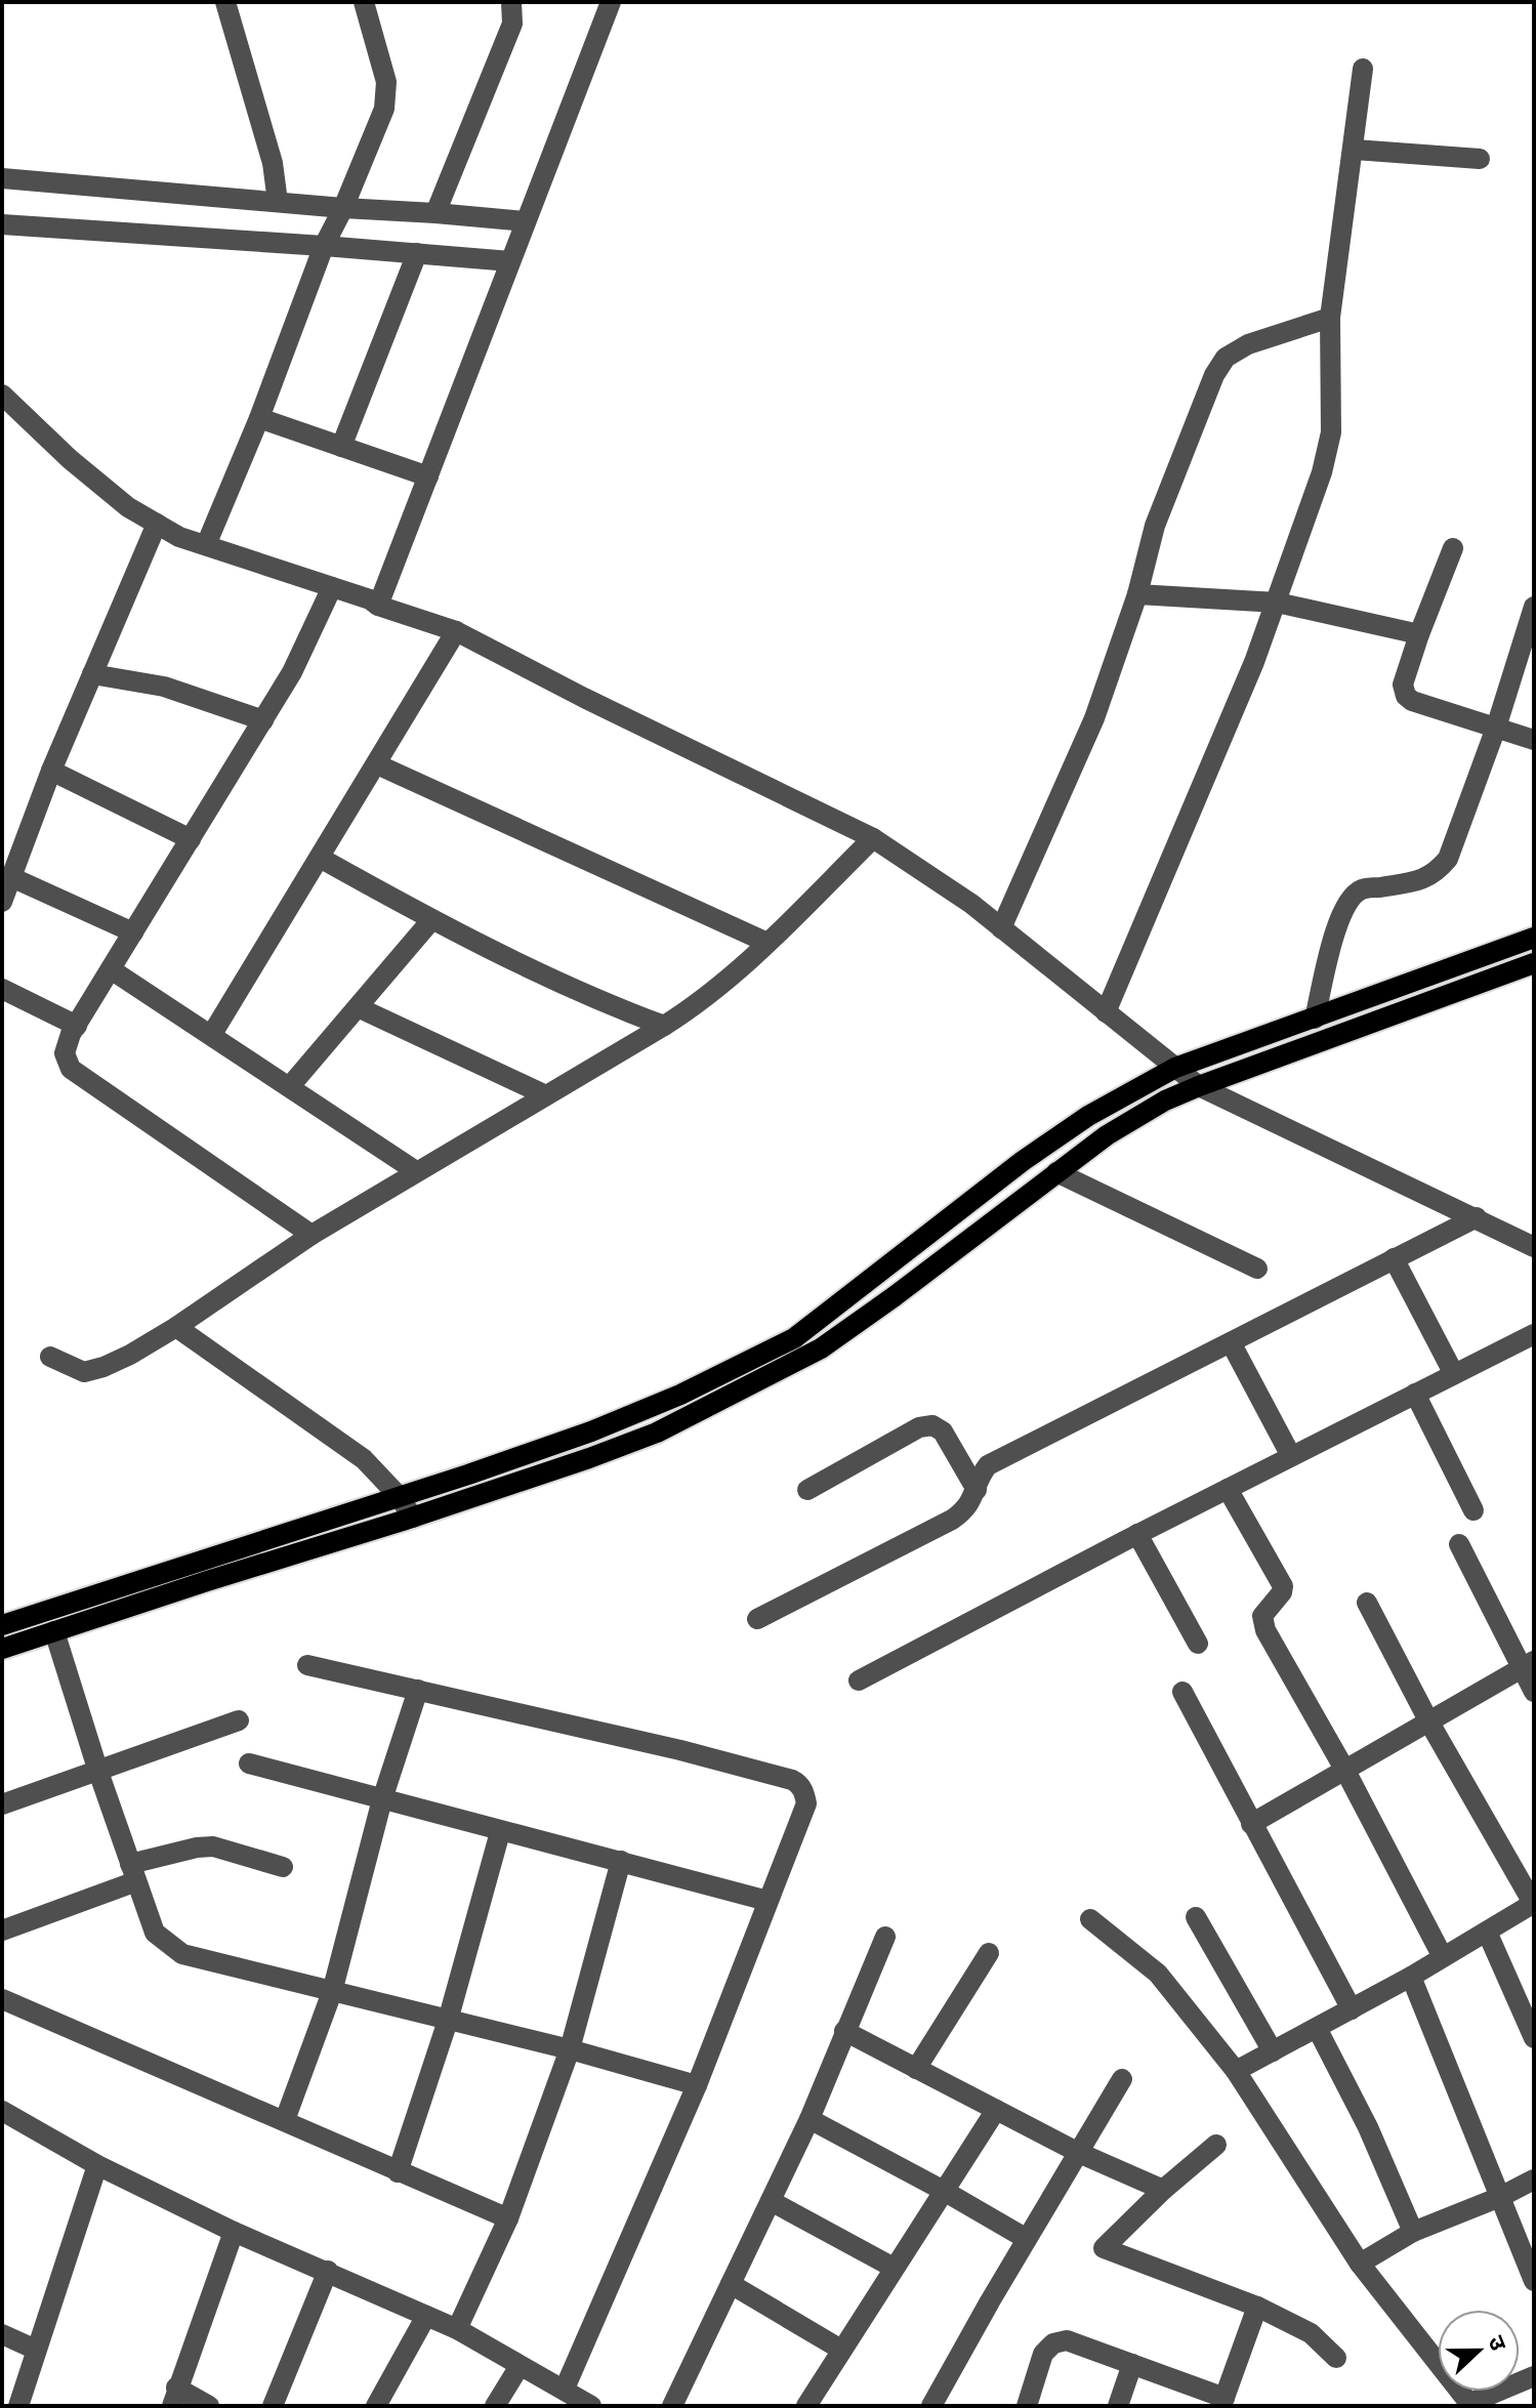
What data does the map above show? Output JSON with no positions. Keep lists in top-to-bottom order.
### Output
{
  "north": "right"
}
